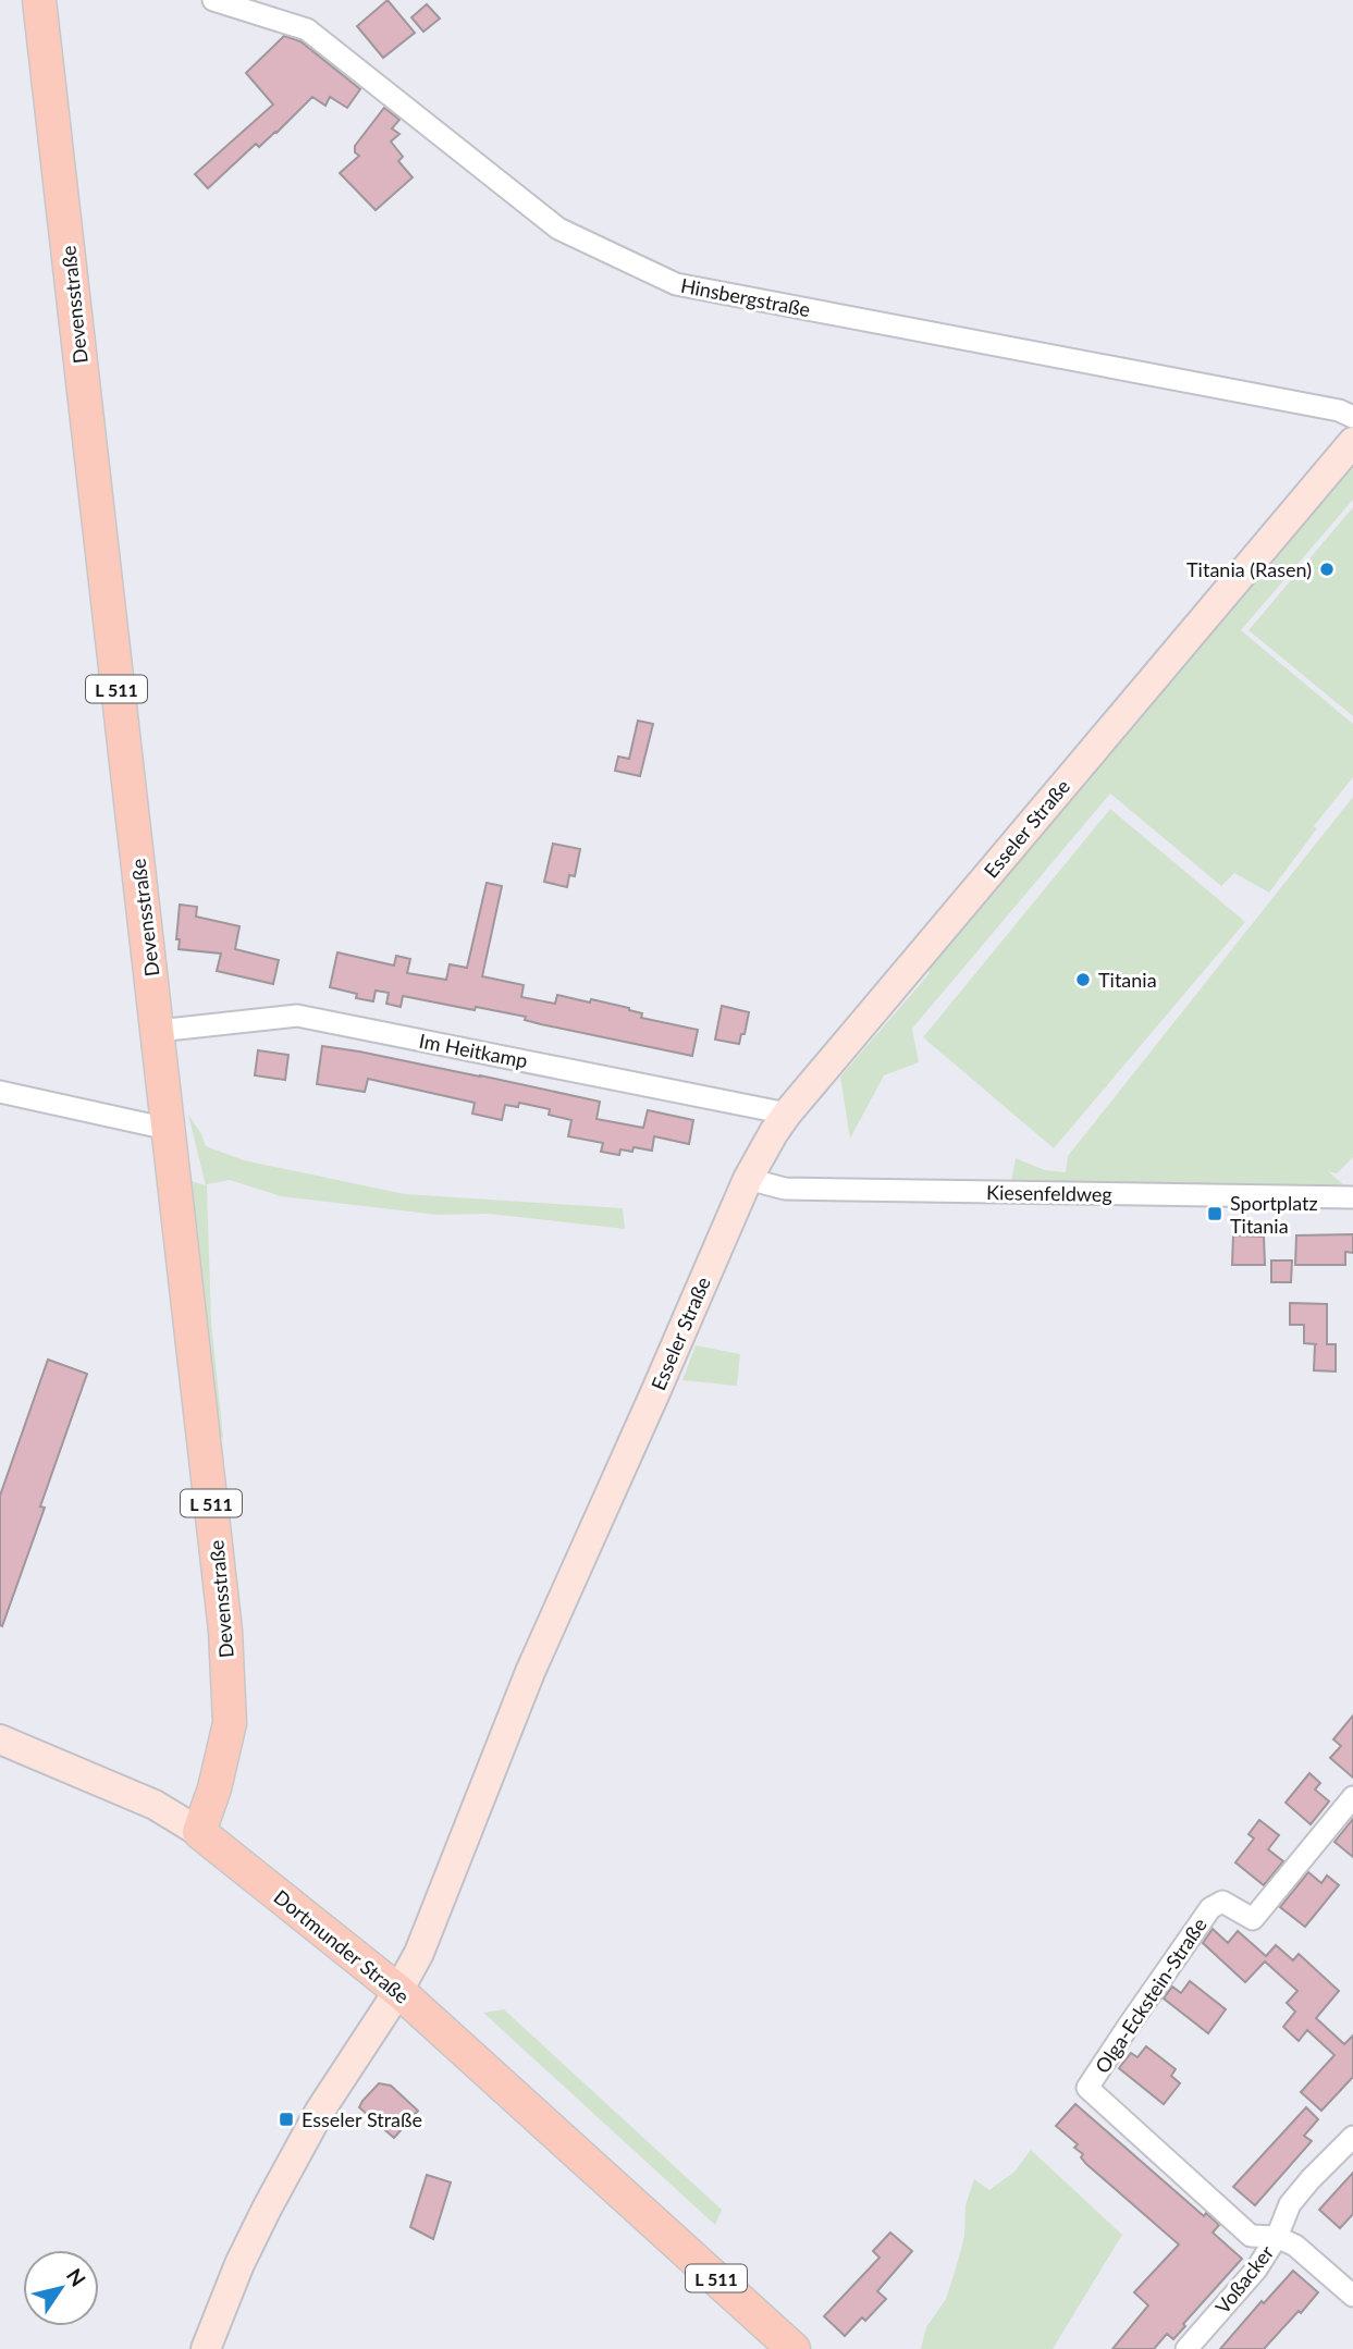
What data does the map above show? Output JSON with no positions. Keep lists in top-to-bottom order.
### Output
{
  "streets": {
    "main road": [
      "Devensstraße",
      "L 511",
      "Esseler Straße",
      "Dortmunder Straße"
    ],
    "street": [
      "Hinsbergstraße",
      "Im Heitkamp",
      "Kiesenfeldweg",
      "Olga-Eckstein-Straße",
      "Voßacker"
    ]
  },
  "crossings": [
    ["Devensstraße", "Im Heitkamp"],
    ["Devensstraße", "Dortmunder Straße"],
    ["Esseler Straße", "Im Heitkamp"],
    ["Esseler Straße", "Kiesenfeldweg"],
    ["Esseler Straße", "Dortmunder Straße"],
    ["Olga-Eckstein-Straße", "Voßacker"]
  ],
  "places": {
    "other": ["Titania (Rasen)", "Titania"],
    "transit": ["Sportplatz Titania", "Esseler Straße"]
  },
  "north": "top right"
}
